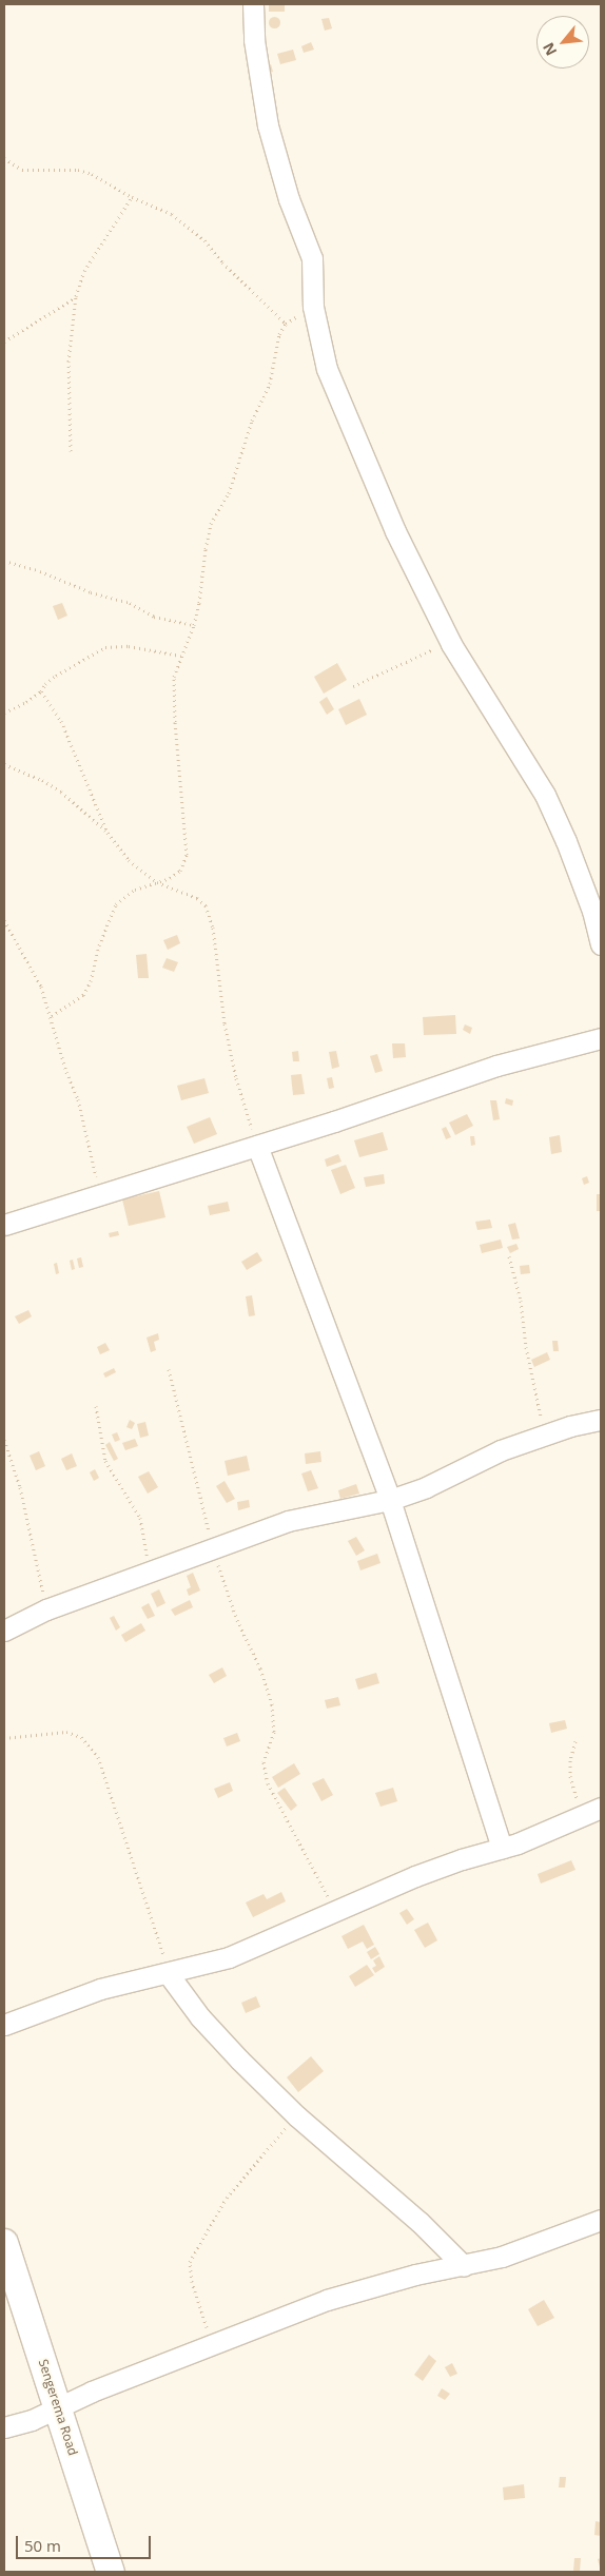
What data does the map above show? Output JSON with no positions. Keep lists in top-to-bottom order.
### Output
{
  "streets": {
    "main road": ["Sengerema Road"]
  },
  "scale_bar": "50 m",
  "north": "bottom left"
}
